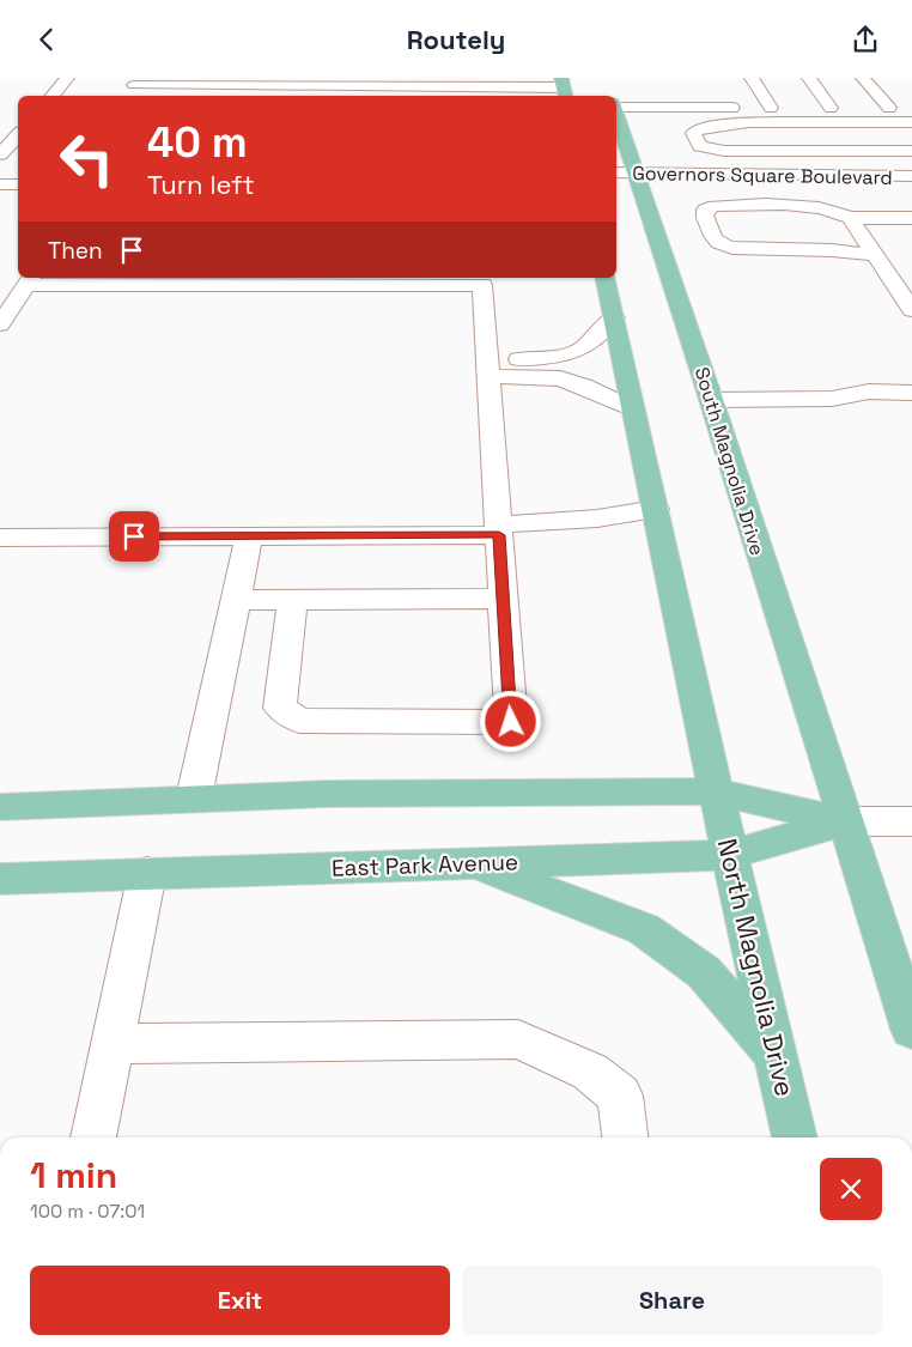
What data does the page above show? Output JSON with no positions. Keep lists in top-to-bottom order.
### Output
{
  "streets": {
    "main road": ["South Magnolia Drive", "East Park Avenue", "North Magnolia Drive"],
    "street": ["Governors Square Boulevard"]
  },
  "crossings": [
    ["Governors Square Boulevard", "South Magnolia Drive"],
    ["South Magnolia Drive", "East Park Avenue"],
    ["East Park Avenue", "North Magnolia Drive"]
  ],
  "page": {
    "header": "Routely",
    "turn": ["40 m", "Turn left"],
    "then": "Then",
    "heading": ["1 min", "100 m · 07:01"],
    "buttons": ["Exit", "Share"]
  }
}
